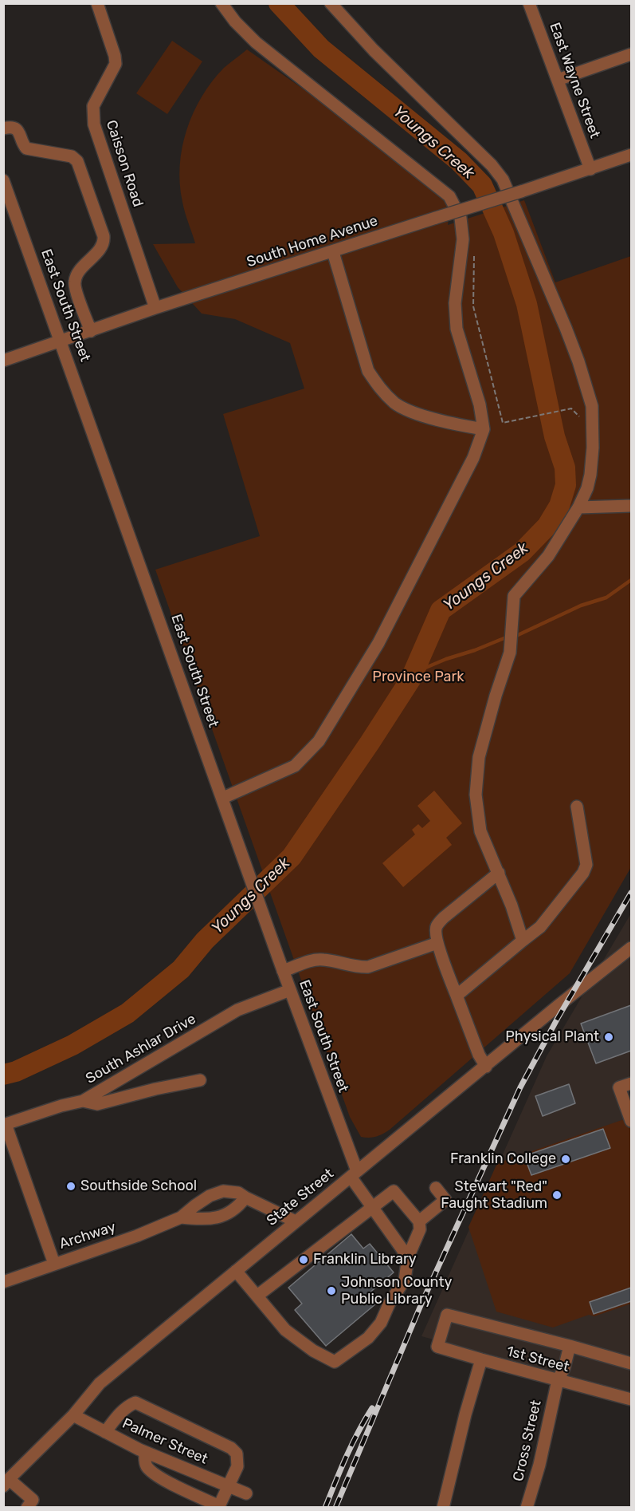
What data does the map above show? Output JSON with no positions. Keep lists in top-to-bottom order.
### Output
{
  "streets": {
    "street": [
      "East Wayne Street",
      "Caisson Road",
      "South Home Avenue",
      "East South Street",
      "South Ashlar Drive",
      "State Street",
      "Archway",
      "1st Street",
      "Cross Street",
      "Palmer Street"
    ]
  },
  "crossings": [
    ["East Wayne Street", "South Home Avenue"],
    ["Caisson Road", "South Home Avenue"],
    ["South Home Avenue", "East South Street"],
    ["East South Street", "South Ashlar Drive"],
    ["East South Street", "State Street"],
    ["State Street", "Archway"],
    ["State Street", "Palmer Street"],
    ["1st Street", "Cross Street"]
  ],
  "water": ["Youngs Creek"],
  "parks": ["Province Park"],
  "places": [
    "Physical Plant",
    "Franklin College",
    "Southside School",
    "Stewart \"Red\" Faught Stadium",
    "Franklin Library",
    "Johnson County Public Library"
  ]
}
